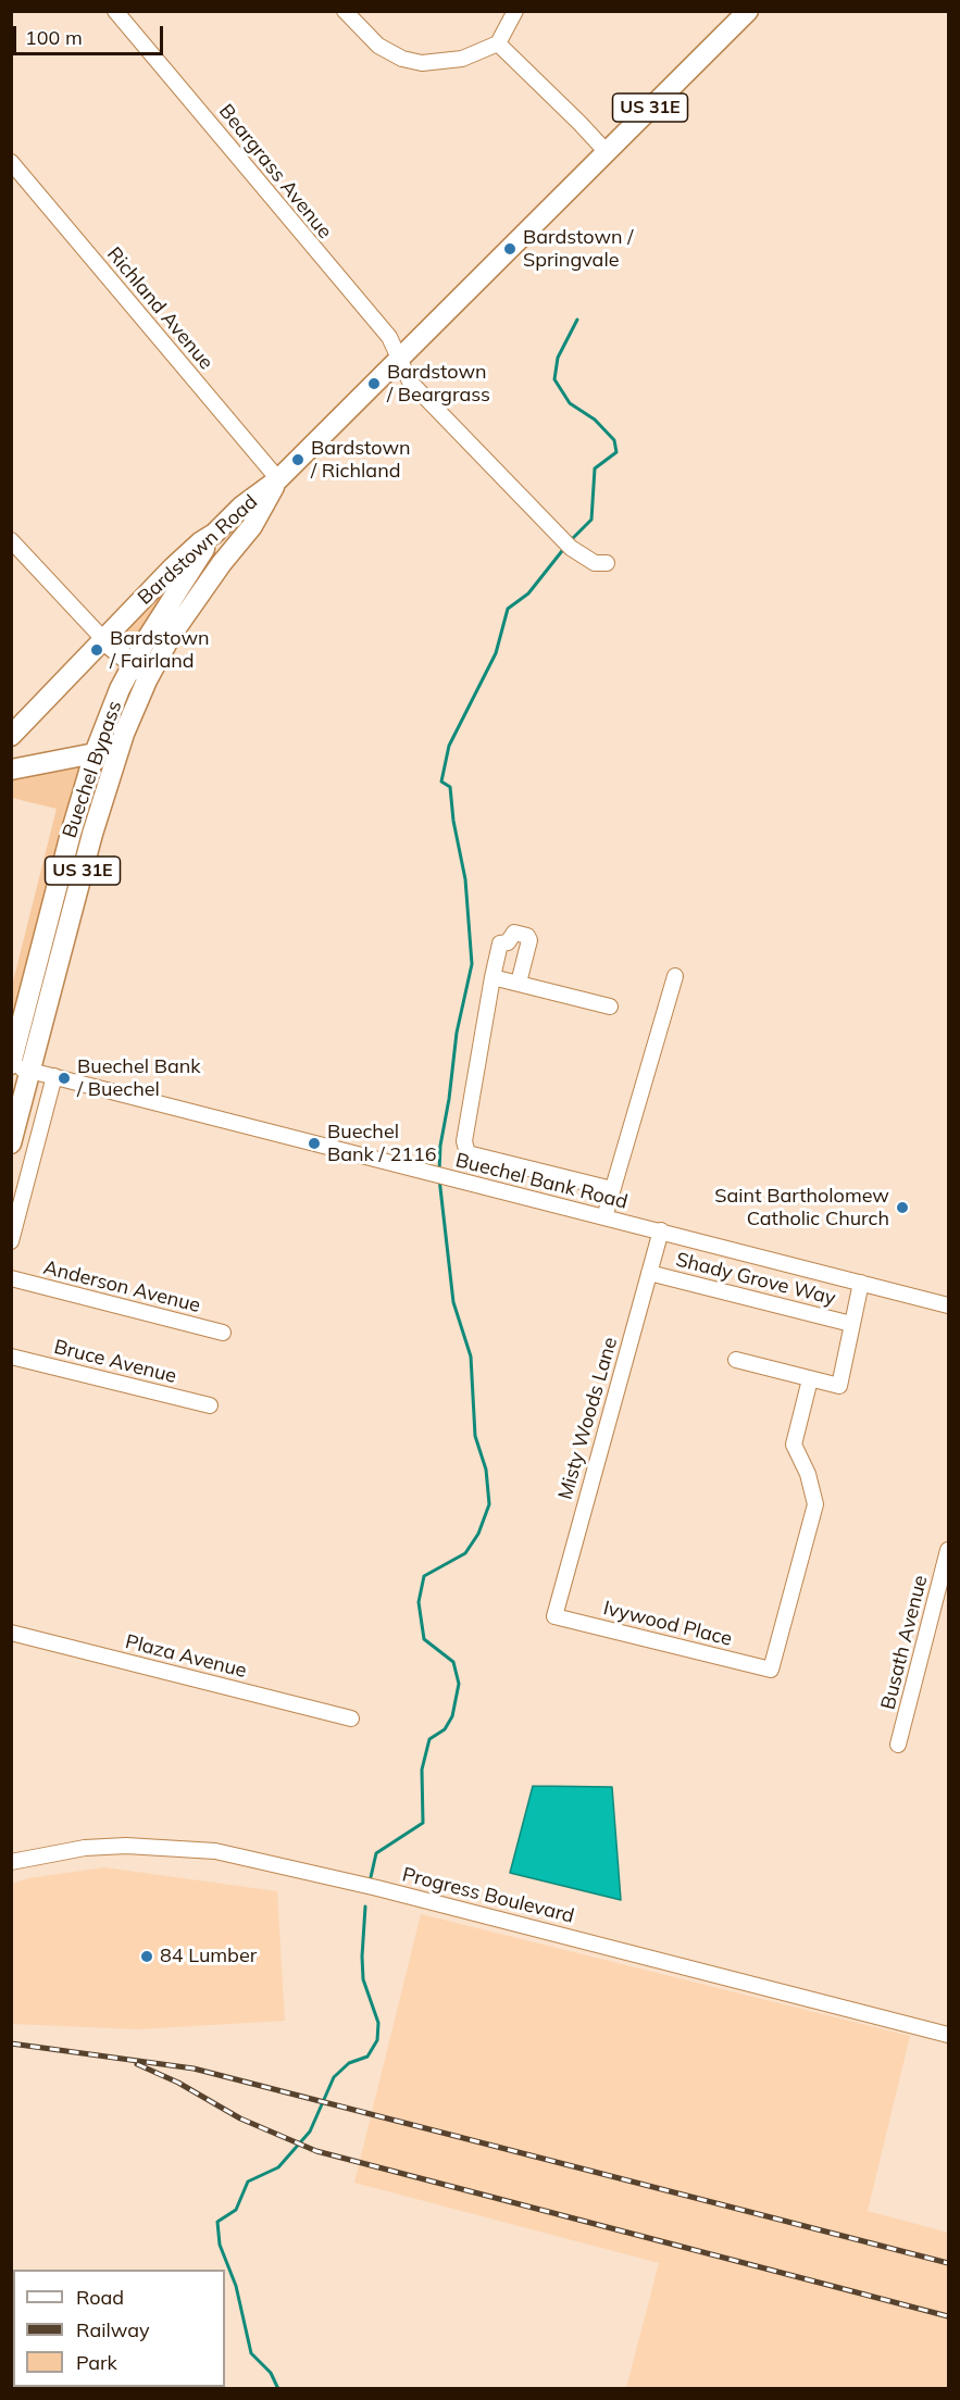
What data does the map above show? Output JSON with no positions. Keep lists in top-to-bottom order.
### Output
{
  "streets": {
    "main road": ["US 31E", "Bardstown Road", "Buechel Bypass"],
    "street": [
      "Beargrass Avenue",
      "Richland Avenue",
      "Buechel Bank Road",
      "Shady Grove Way",
      "Anderson Avenue",
      "Bruce Avenue",
      "Misty Woods Lane",
      "Ivywood Place",
      "Busath Avenue",
      "Plaza Avenue",
      "Progress Boulevard"
    ]
  },
  "crossings": [
    ["Beargrass Avenue", "Bardstown Road"],
    ["Richland Avenue", "Bardstown Road"],
    ["Bardstown Road", "Buechel Bypass"],
    ["Buechel Bypass", "Buechel Bank Road"],
    ["Buechel Bank Road", "Misty Woods Lane"],
    ["Shady Grove Way", "Misty Woods Lane"],
    ["Misty Woods Lane", "Ivywood Place"]
  ],
  "places": [
    "Bardstown / Springvale",
    "Bardstown / Beargrass",
    "Bardstown / Richland",
    "Bardstown / Fairland",
    "Buechel Bank / Buechel",
    "Buechel Bank / 2116",
    "Saint Bartholomew Catholic Church",
    "84 Lumber"
  ],
  "legend": ["Road", "Railway", "Park"],
  "scale_bar": "100 m"
}
